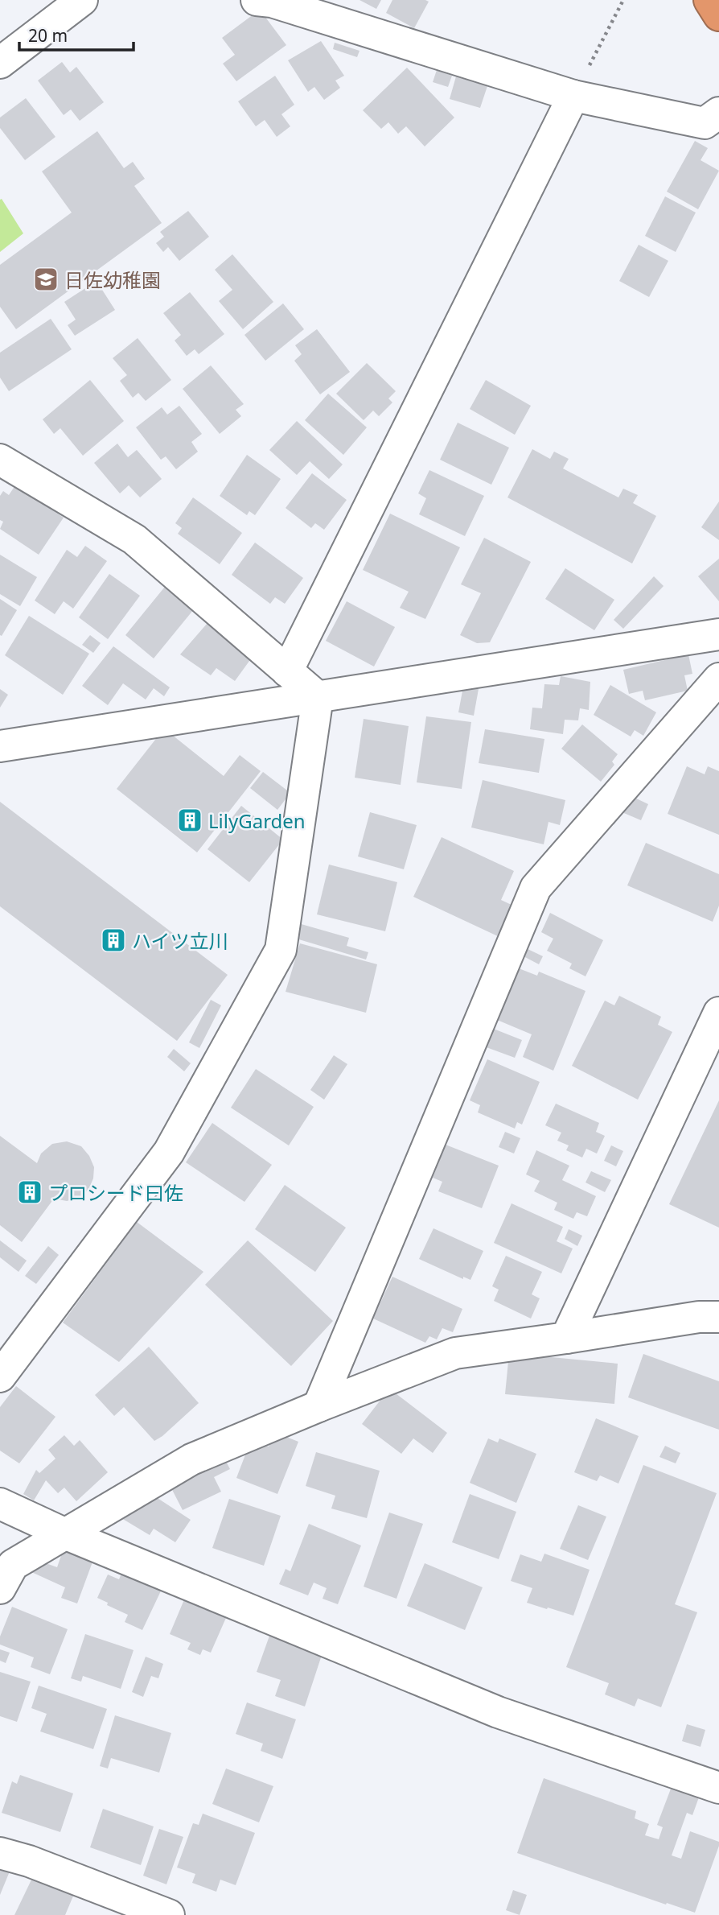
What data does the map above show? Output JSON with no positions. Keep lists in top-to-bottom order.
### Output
{
  "places": {
    "school or university": ["日佐幼稚園"],
    "building": ["LilyGarden", "ハイツ立川", "プロシード曰佐"]
  },
  "scale_bar": "20 m"
}
